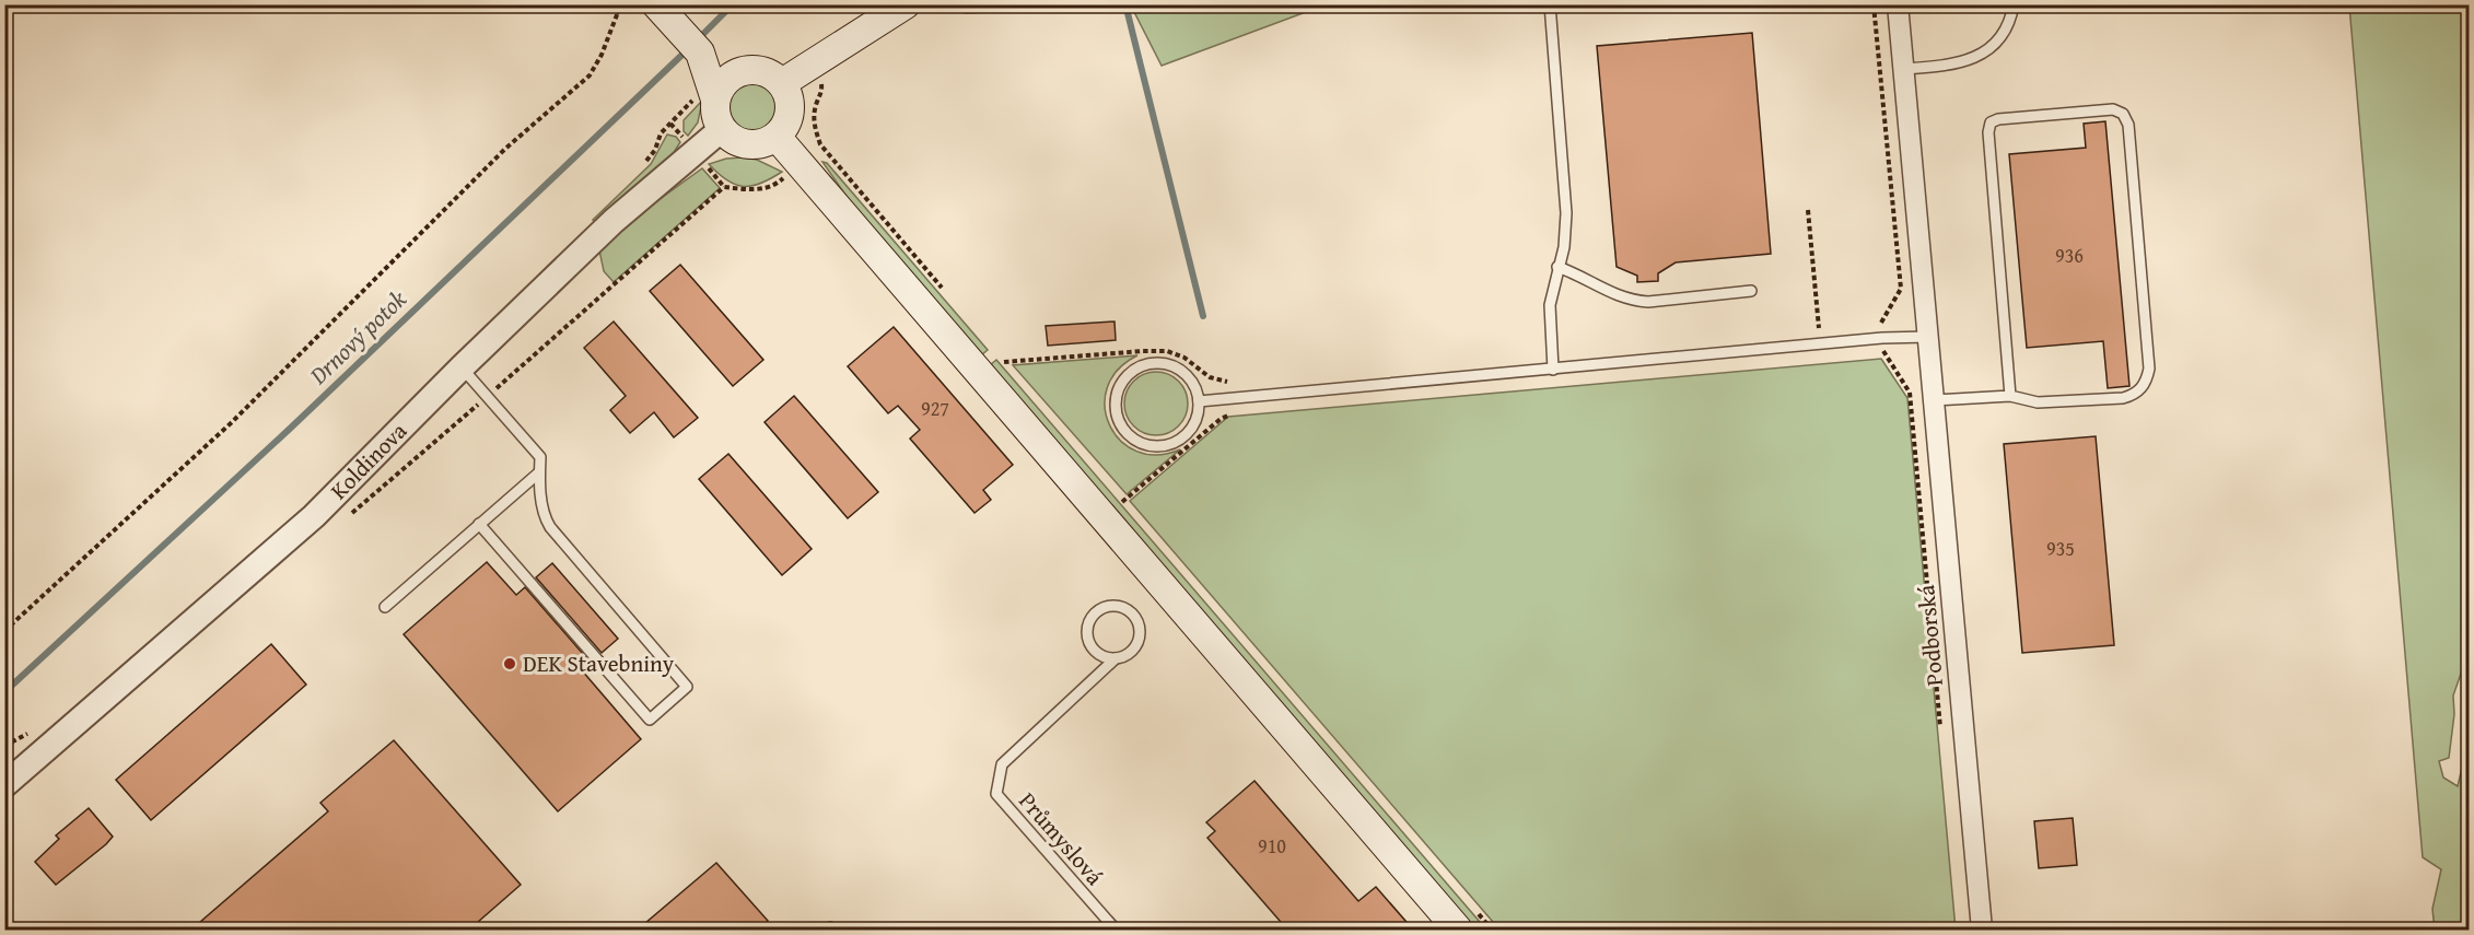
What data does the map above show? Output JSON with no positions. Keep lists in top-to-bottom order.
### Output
{
  "streets": {
    "street": ["Koldinova", "Podborská"],
    "lane": ["Průmyslová"]
  },
  "water": ["Drnový potok"],
  "places": ["DEK Stavebniny"],
  "house_numbers": [
    "936",
    "927",
    "935",
    "910"
  ]
}
